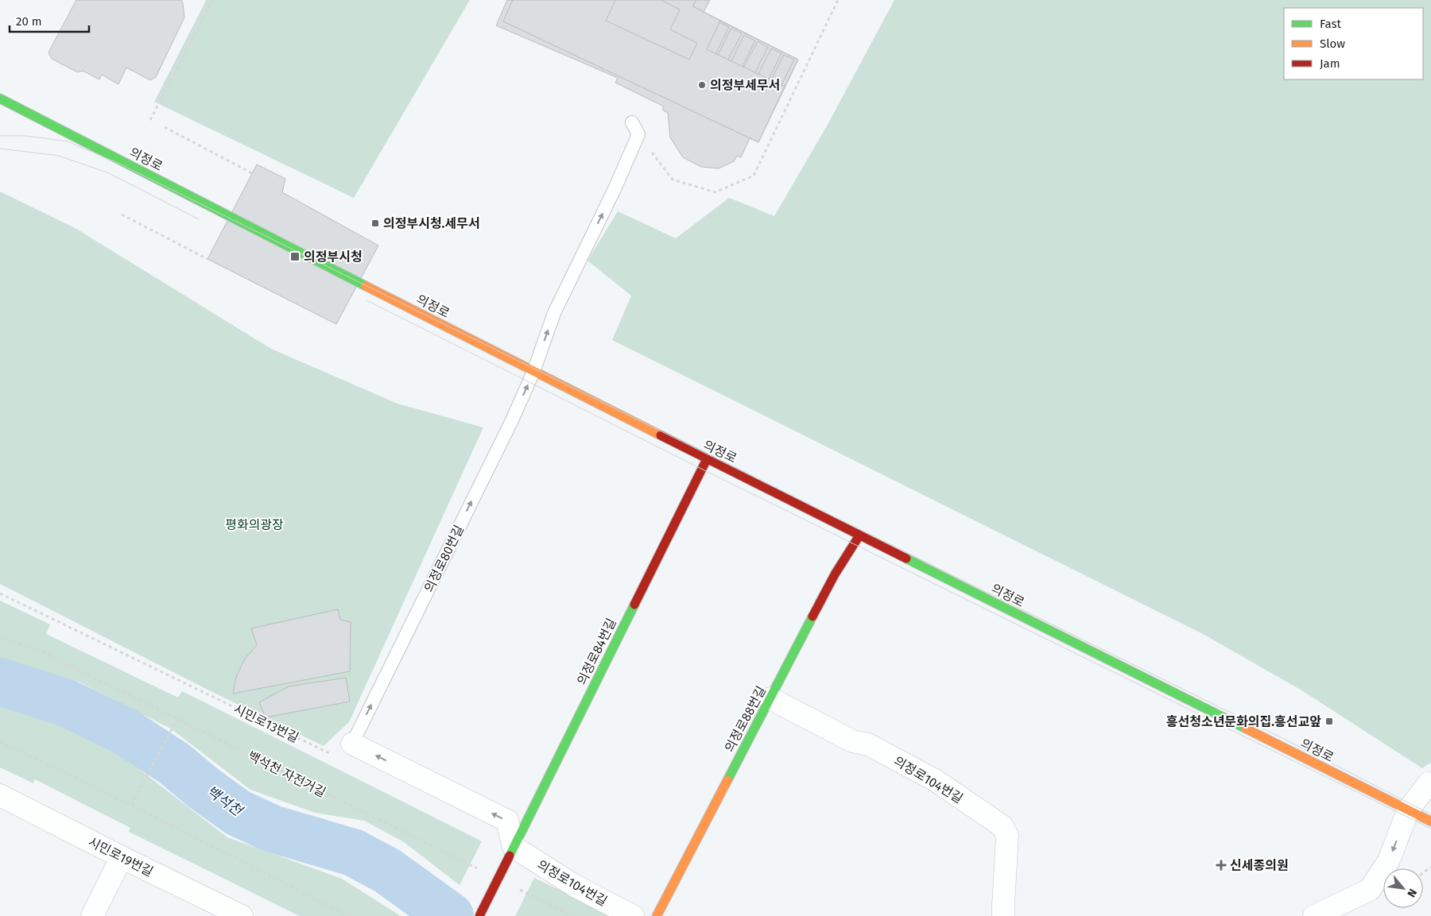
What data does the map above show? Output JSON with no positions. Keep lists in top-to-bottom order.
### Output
{
  "streets": {
    "street": [
      "의정로",
      "의정로84번길",
      "의정로88번길",
      "의정로104번길",
      "시민로19번길"
    ],
    "lane": ["의정로80번길"],
    "path": ["시민로13번길", "백석천 자전거길"]
  },
  "crossings": [
    ["의정로", "의정로80번길"],
    ["의정로", "의정로84번길"],
    ["의정로", "의정로88번길"],
    ["의정로80번길", "시민로13번길"],
    ["의정로84번길", "의정로104번길"],
    ["의정로88번길", "의정로104번길"]
  ],
  "one_way": ["의정로80번길"],
  "water": ["백석천"],
  "parks": ["평화의광장"],
  "places": {
    "other": ["의정부세무서"],
    "transit": ["의정부시청.세무서", "의정부시청", "흥선청소년문화의집.흥선교앞"],
    "health": ["신세종의원"]
  },
  "legend": ["Fast", "Slow", "Jam"],
  "scale_bar": "20 m",
  "north": "bottom right"
}
